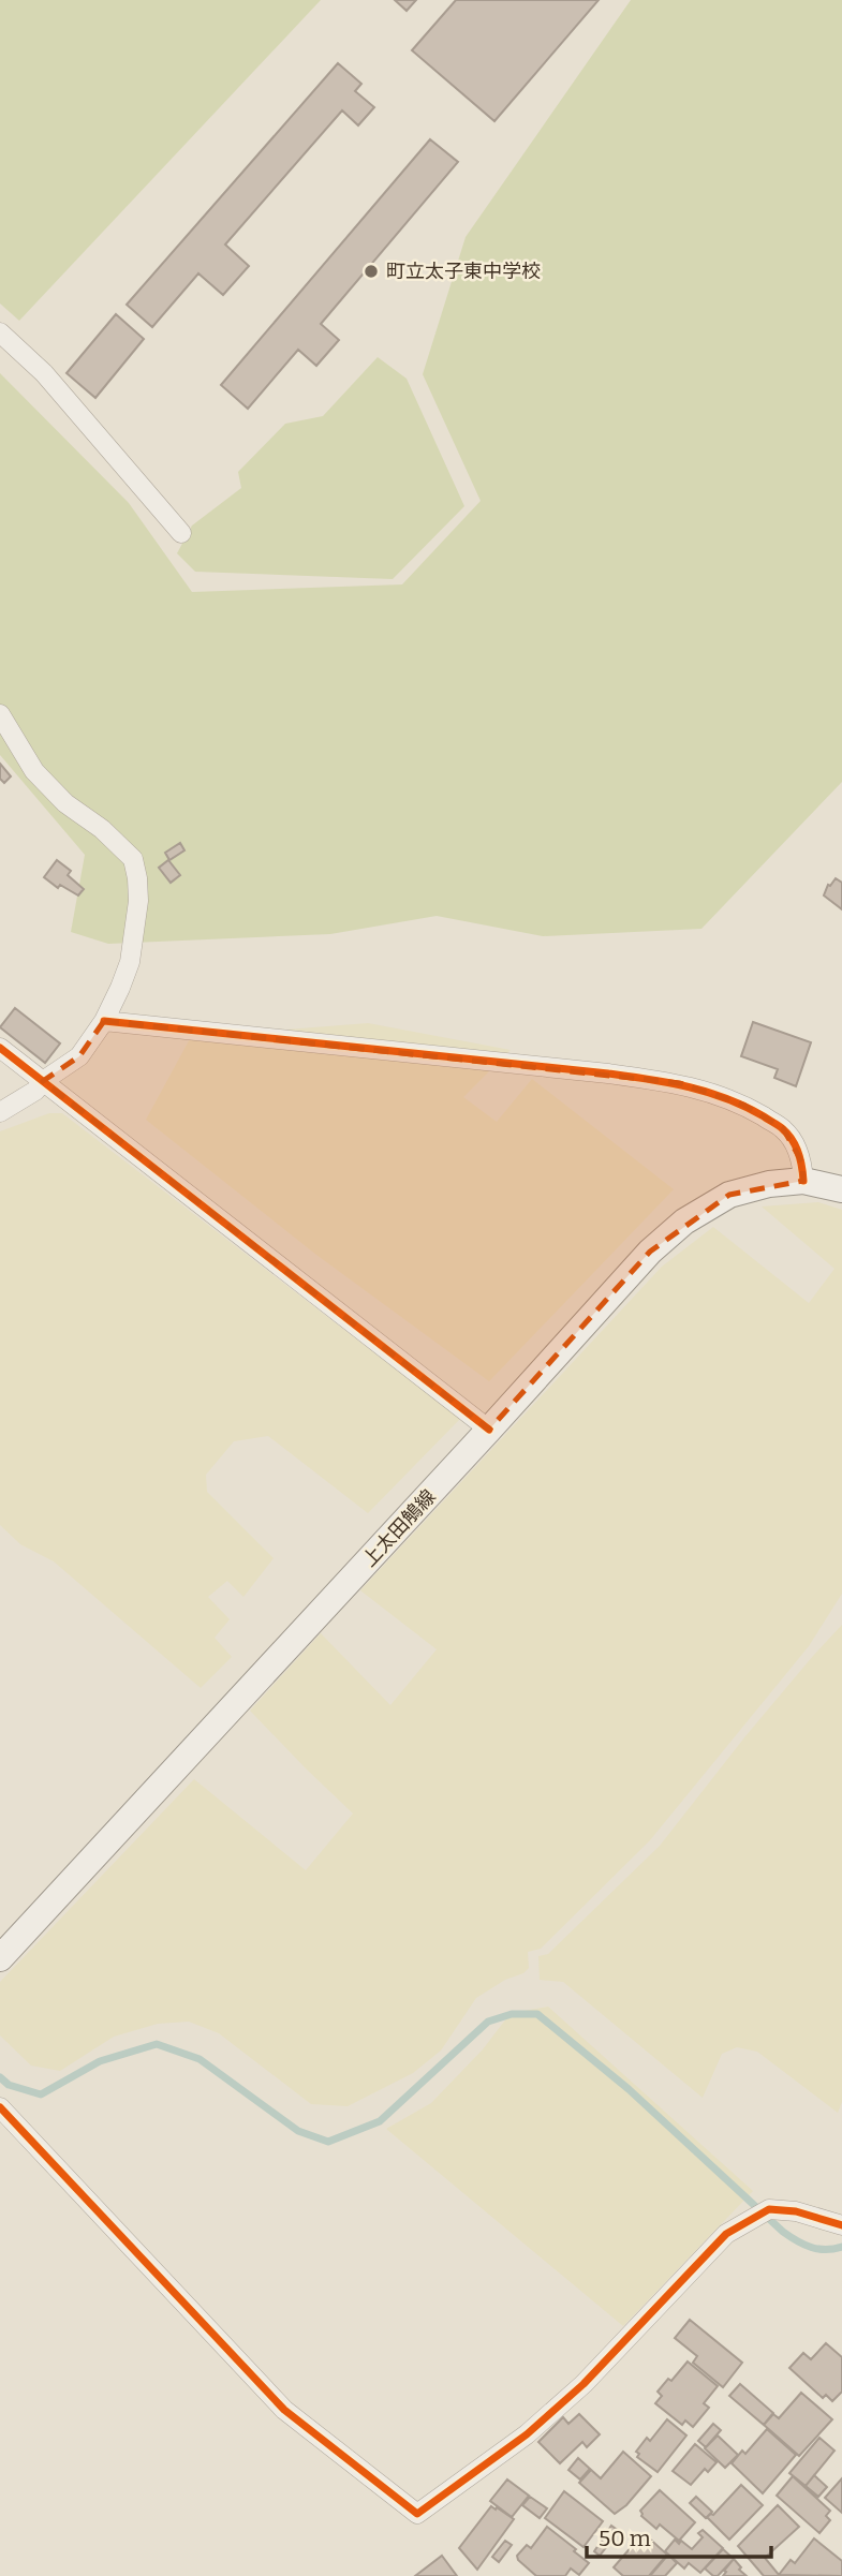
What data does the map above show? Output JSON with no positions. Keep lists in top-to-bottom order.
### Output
{
  "streets": {
    "main road": ["上太田鵤線"]
  },
  "places": ["町立太子東中学校"],
  "scale_bar": "50 m"
}
